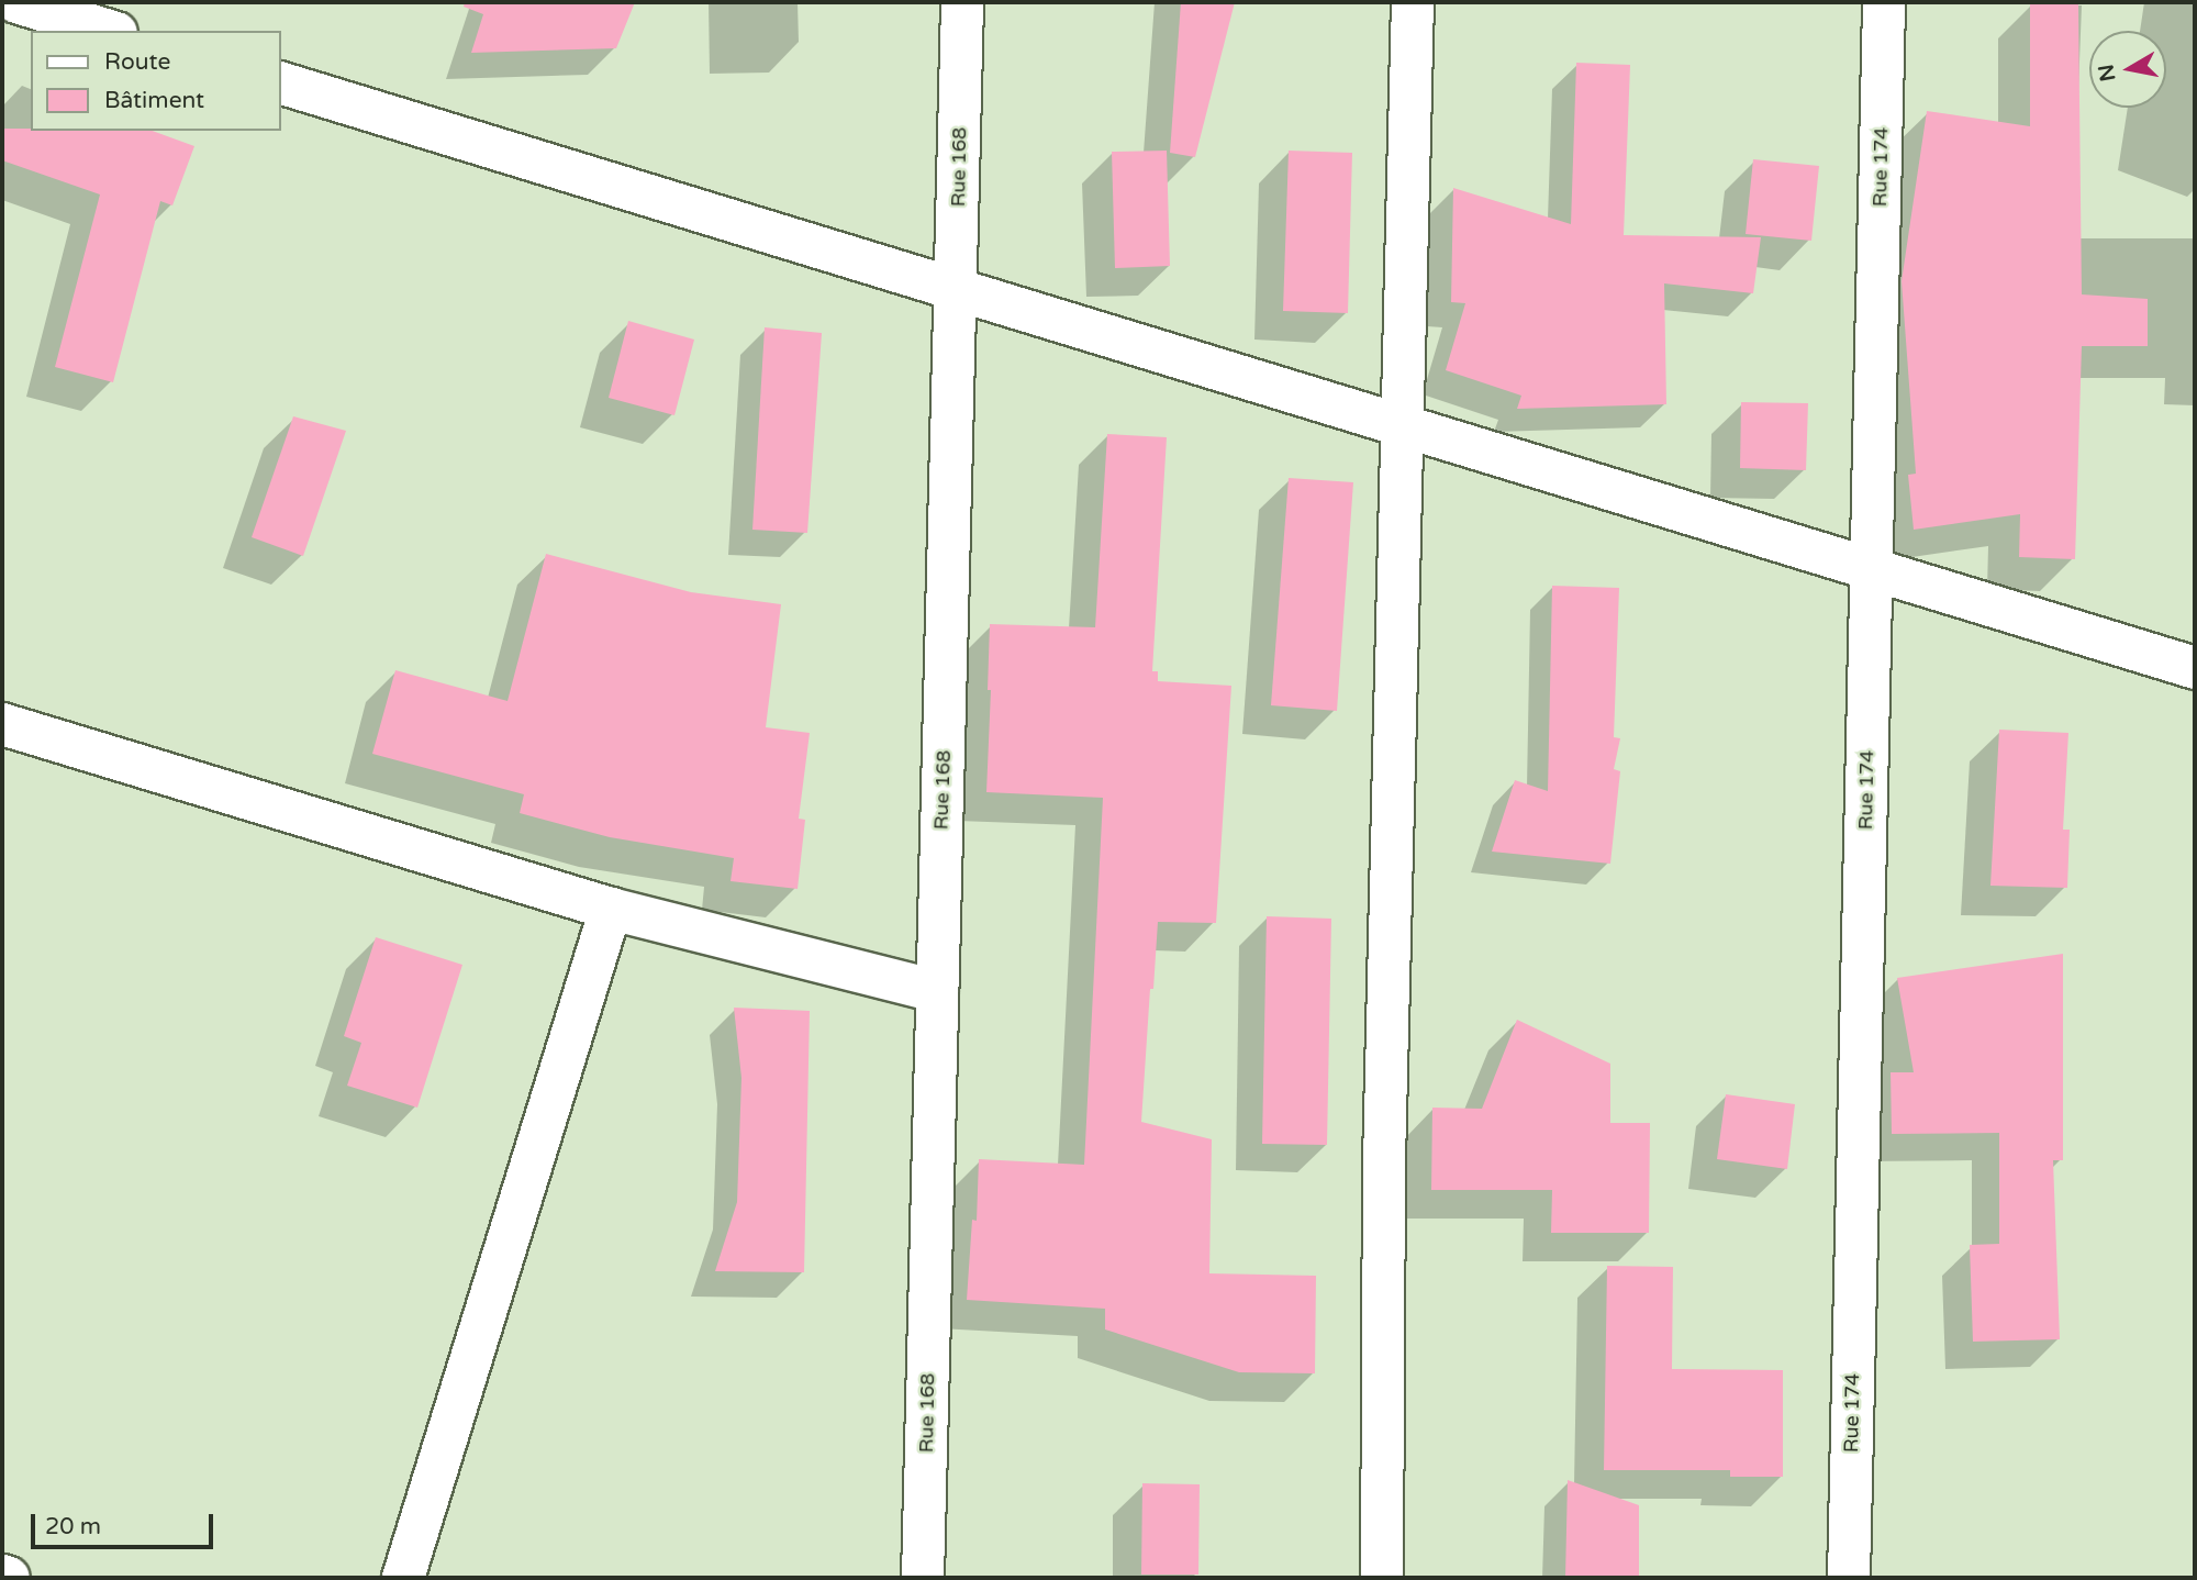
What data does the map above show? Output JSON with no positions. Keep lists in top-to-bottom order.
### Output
{
  "streets": {
    "street": ["Rue 168", "Rue 174"]
  },
  "legend": ["Route", "Bâtiment"],
  "scale_bar": "20 m",
  "north": "left"
}
